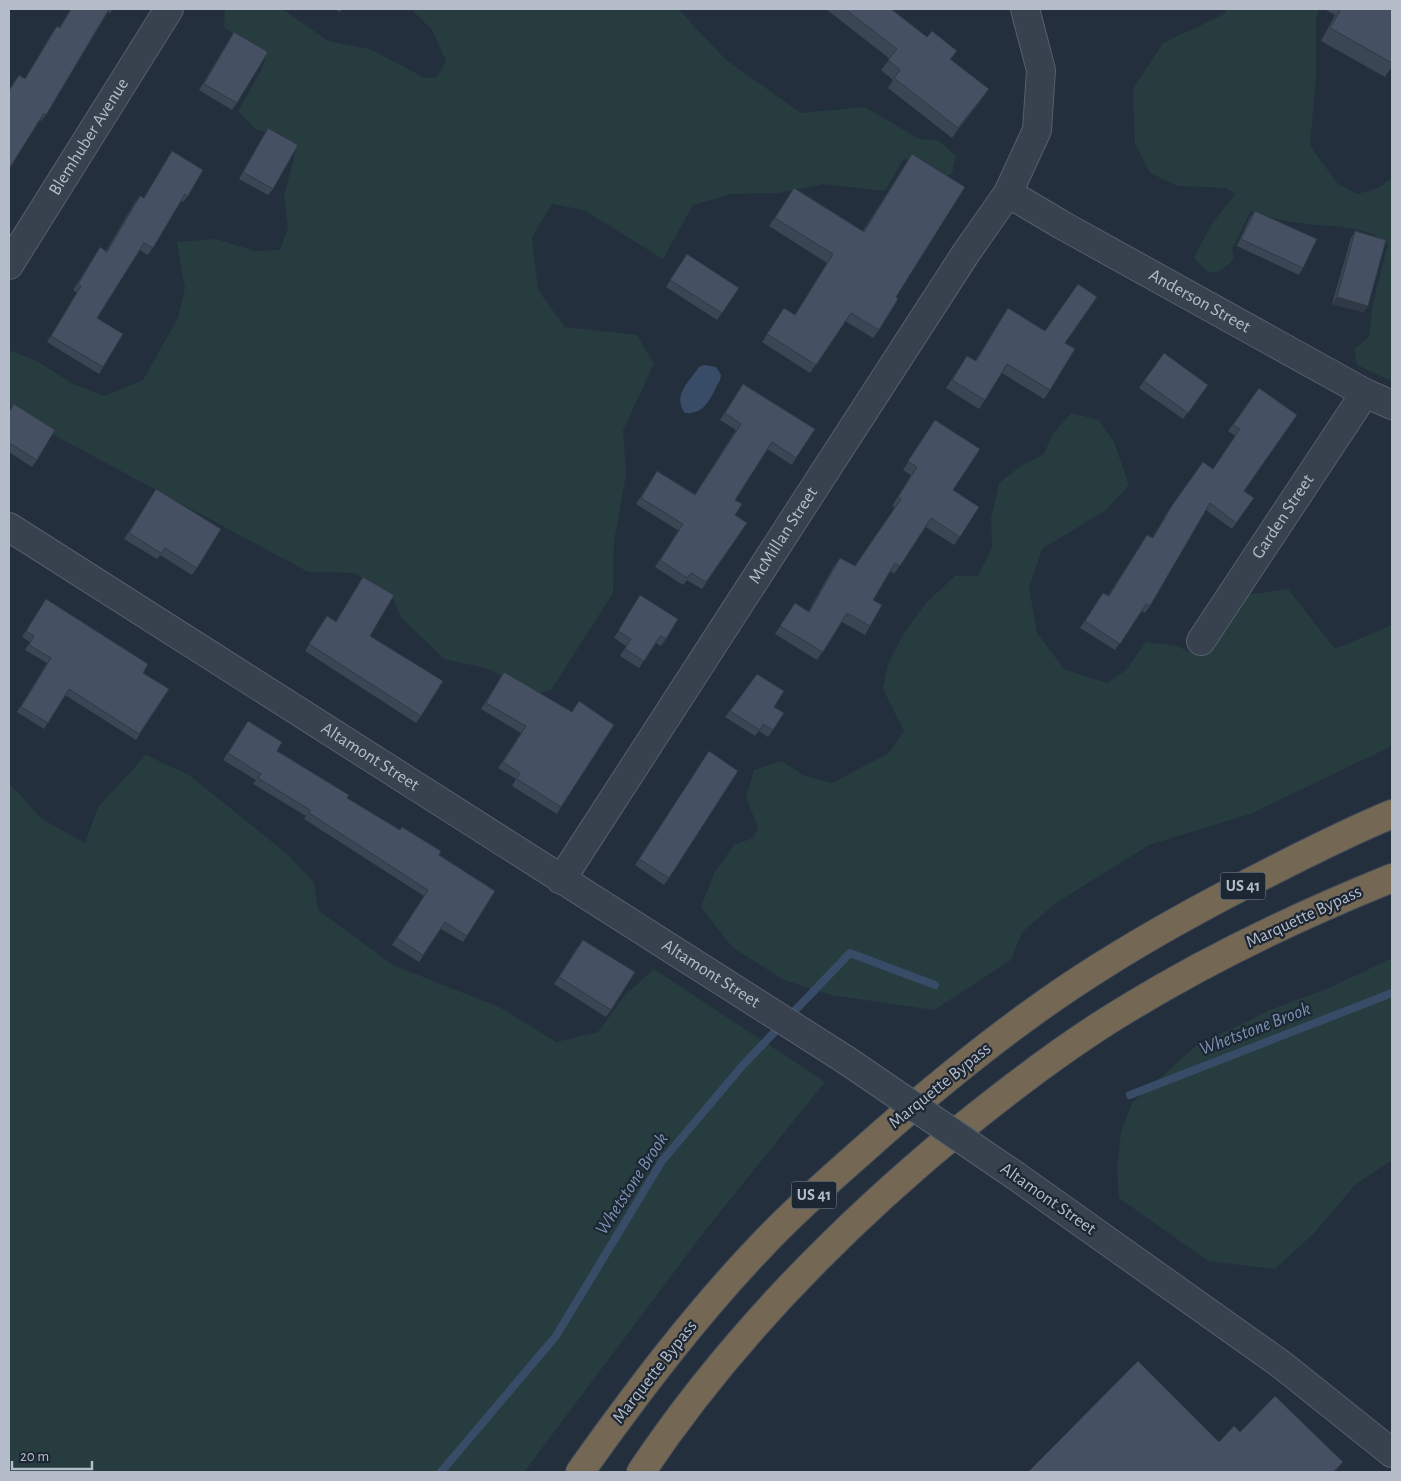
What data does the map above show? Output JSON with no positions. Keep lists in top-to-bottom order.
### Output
{
  "streets": {
    "highway": ["US 41", "Marquette Bypass"],
    "street": [
      "Blemhuber Avenue",
      "Anderson Street",
      "Garden Street",
      "McMillan Street",
      "Altamont Street"
    ]
  },
  "crossings": [
    ["Anderson Street", "Garden Street"],
    ["Anderson Street", "McMillan Street"],
    ["McMillan Street", "Altamont Street"]
  ],
  "water": ["Whetstone Brook"],
  "scale_bar": "20 m"
}
